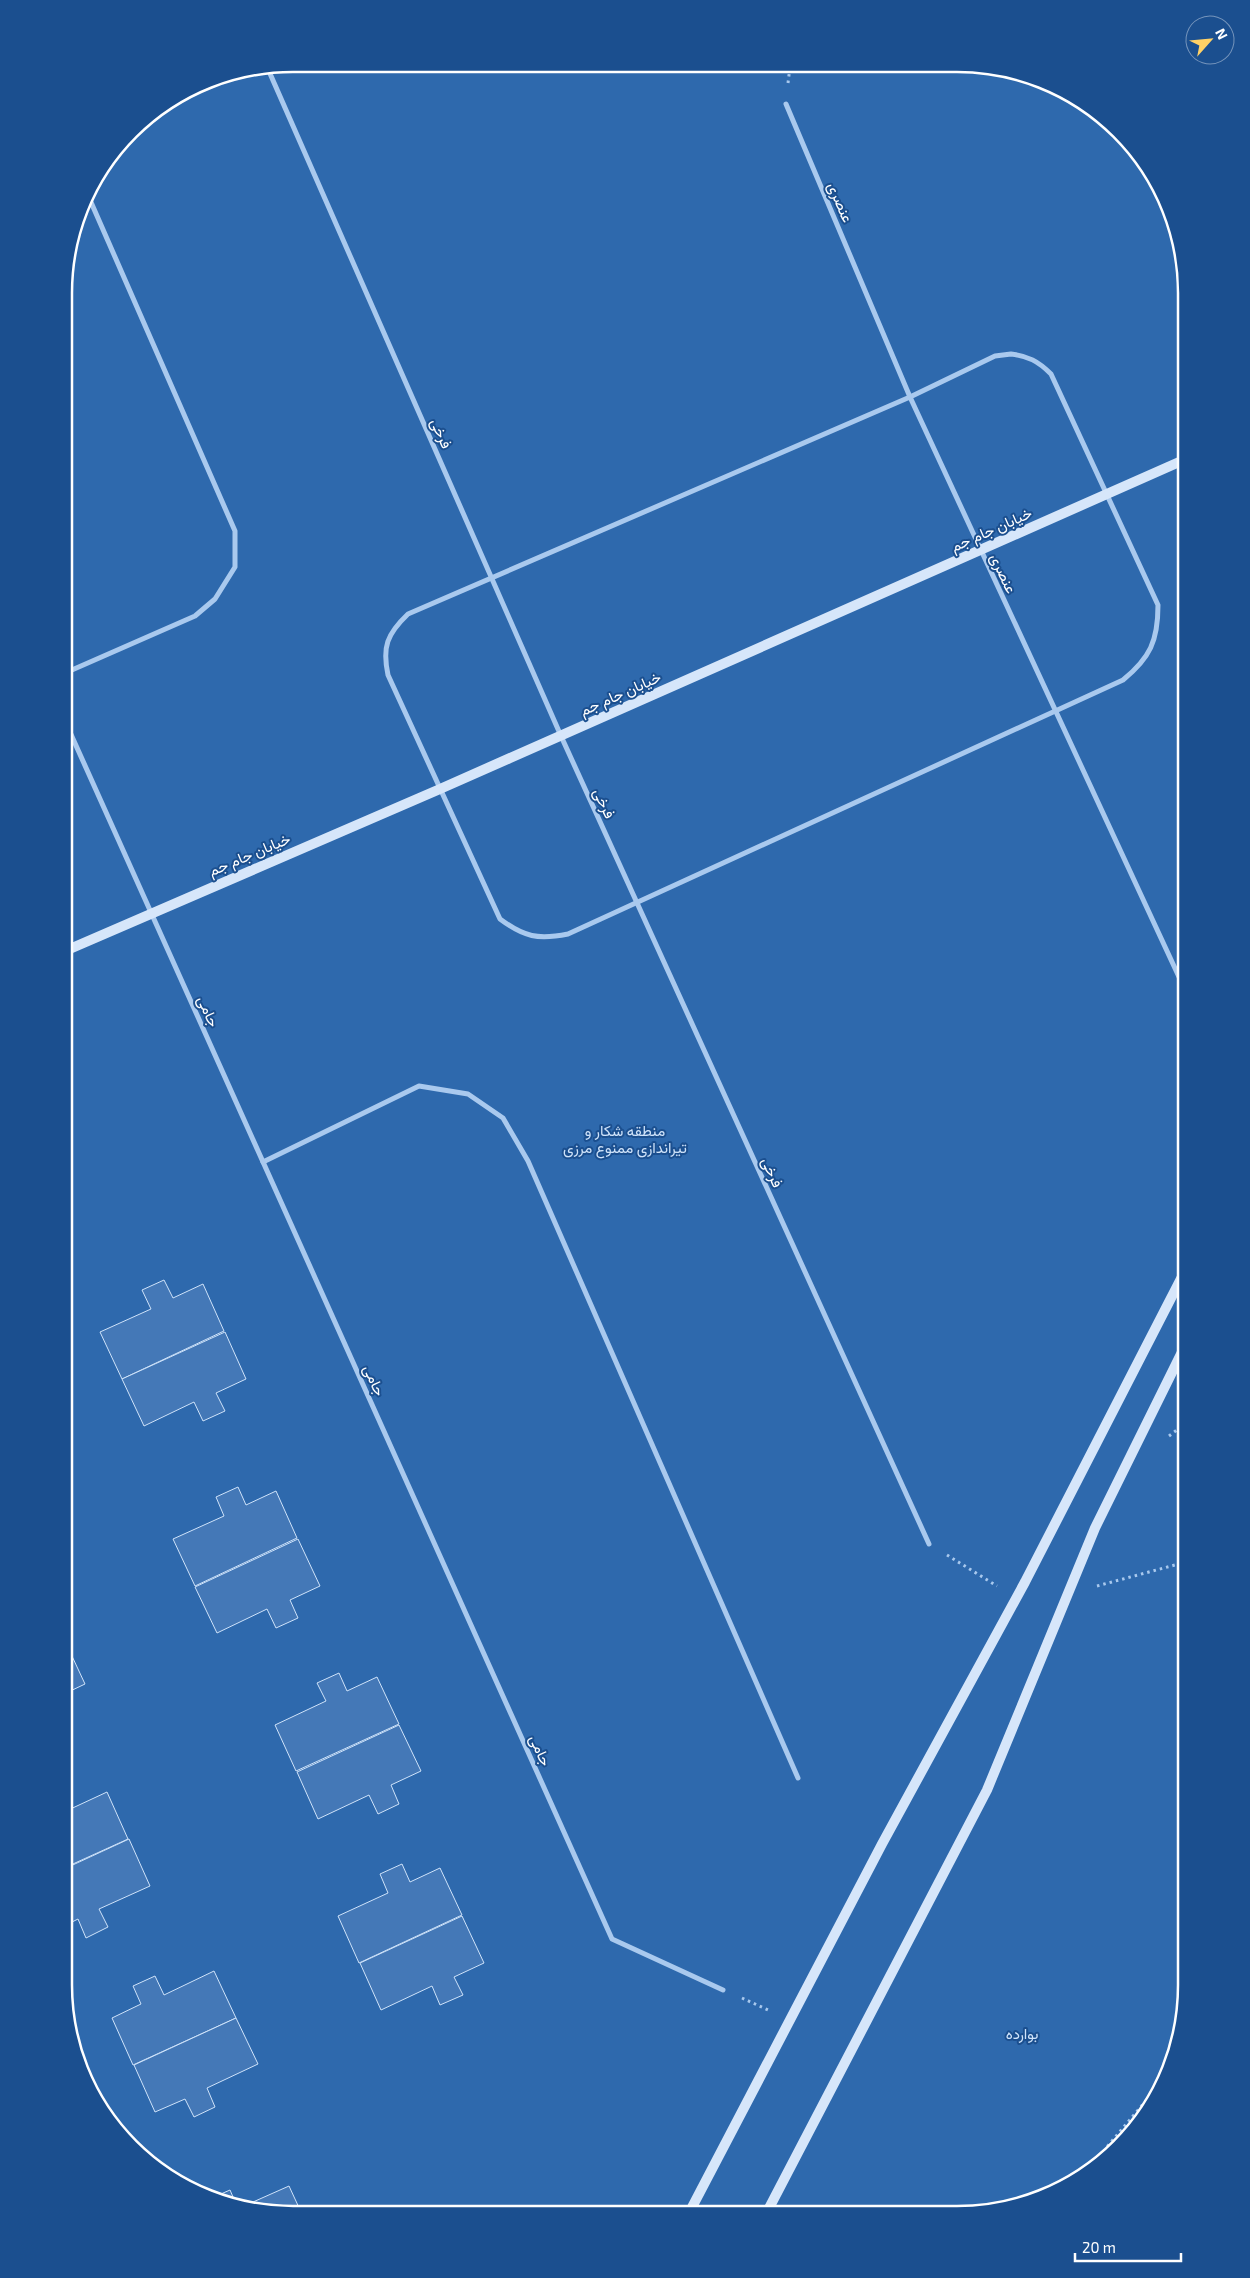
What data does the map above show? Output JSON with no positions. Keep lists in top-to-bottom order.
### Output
{
  "streets": {
    "main road": ["خیابان جام جم"],
    "street": ["عنصری", "فرخی", "جامی"]
  },
  "crossings": [
    ["عنصری", "خیابان جام جم"],
    ["فرخی", "خیابان جام جم"],
    ["خیابان جام جم", "جامی"]
  ],
  "parks": ["منطقه شکار و تیراندازی ممنوع مرزی", "بوارده"],
  "scale_bar": "20 m",
  "north": "top right"
}
